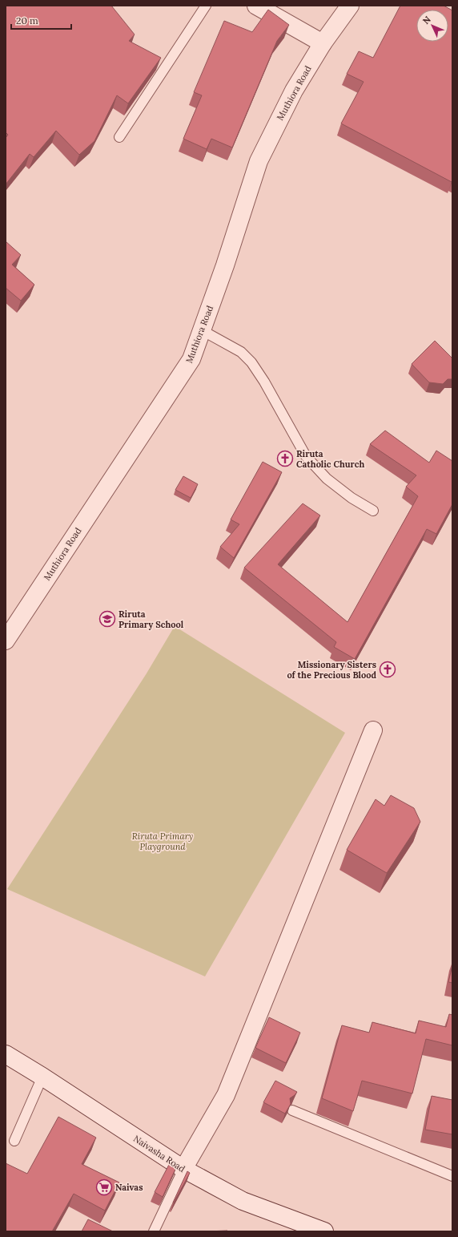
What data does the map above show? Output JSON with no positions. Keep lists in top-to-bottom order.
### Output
{
  "streets": {
    "street": ["Muthiora Road", "Naivasha Road"]
  },
  "parks": ["Riruta Primary Playground"],
  "places": {
    "church": ["Riruta Catholic Church", "Missionary Sisters of the Precious Blood"],
    "school or university": ["Riruta Primary School"],
    "supermarket": ["Naivas"]
  },
  "scale_bar": "20 m",
  "north": "top left"
}
